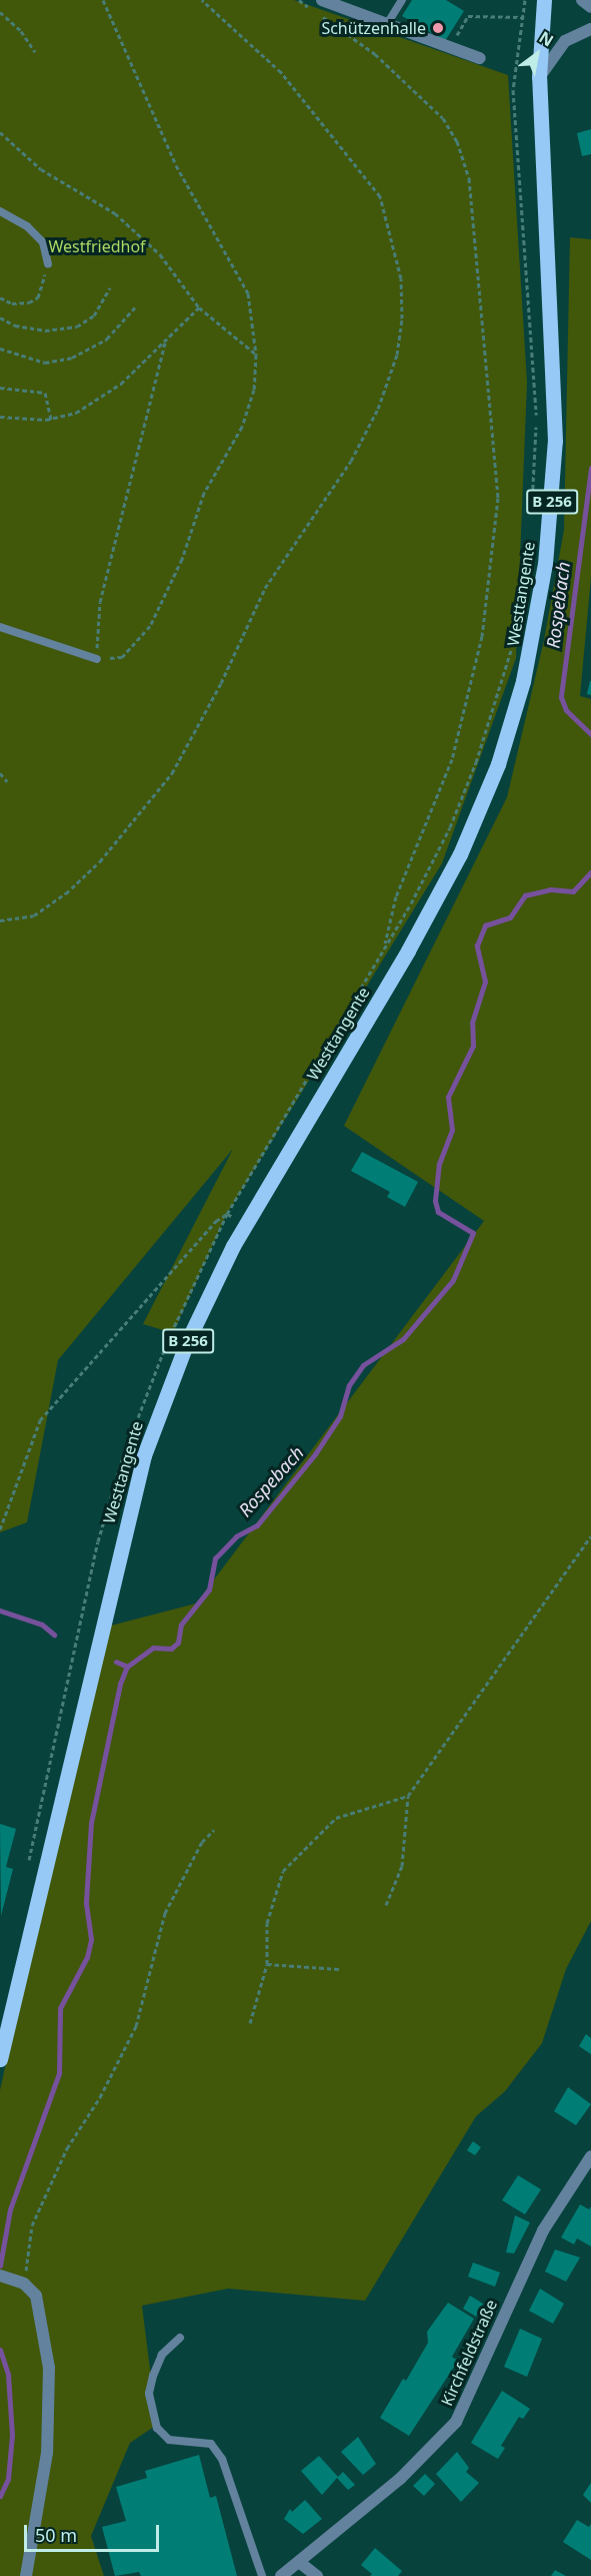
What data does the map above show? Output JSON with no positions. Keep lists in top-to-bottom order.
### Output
{
  "streets": {
    "main road": ["B 256", "Westtangente"],
    "street": ["Kirchfeldstraße"]
  },
  "water": ["Rospebach"],
  "parks": ["Westfriedhof"],
  "places": ["Schützenhalle"],
  "scale_bar": "50 m",
  "north": "top right"
}
